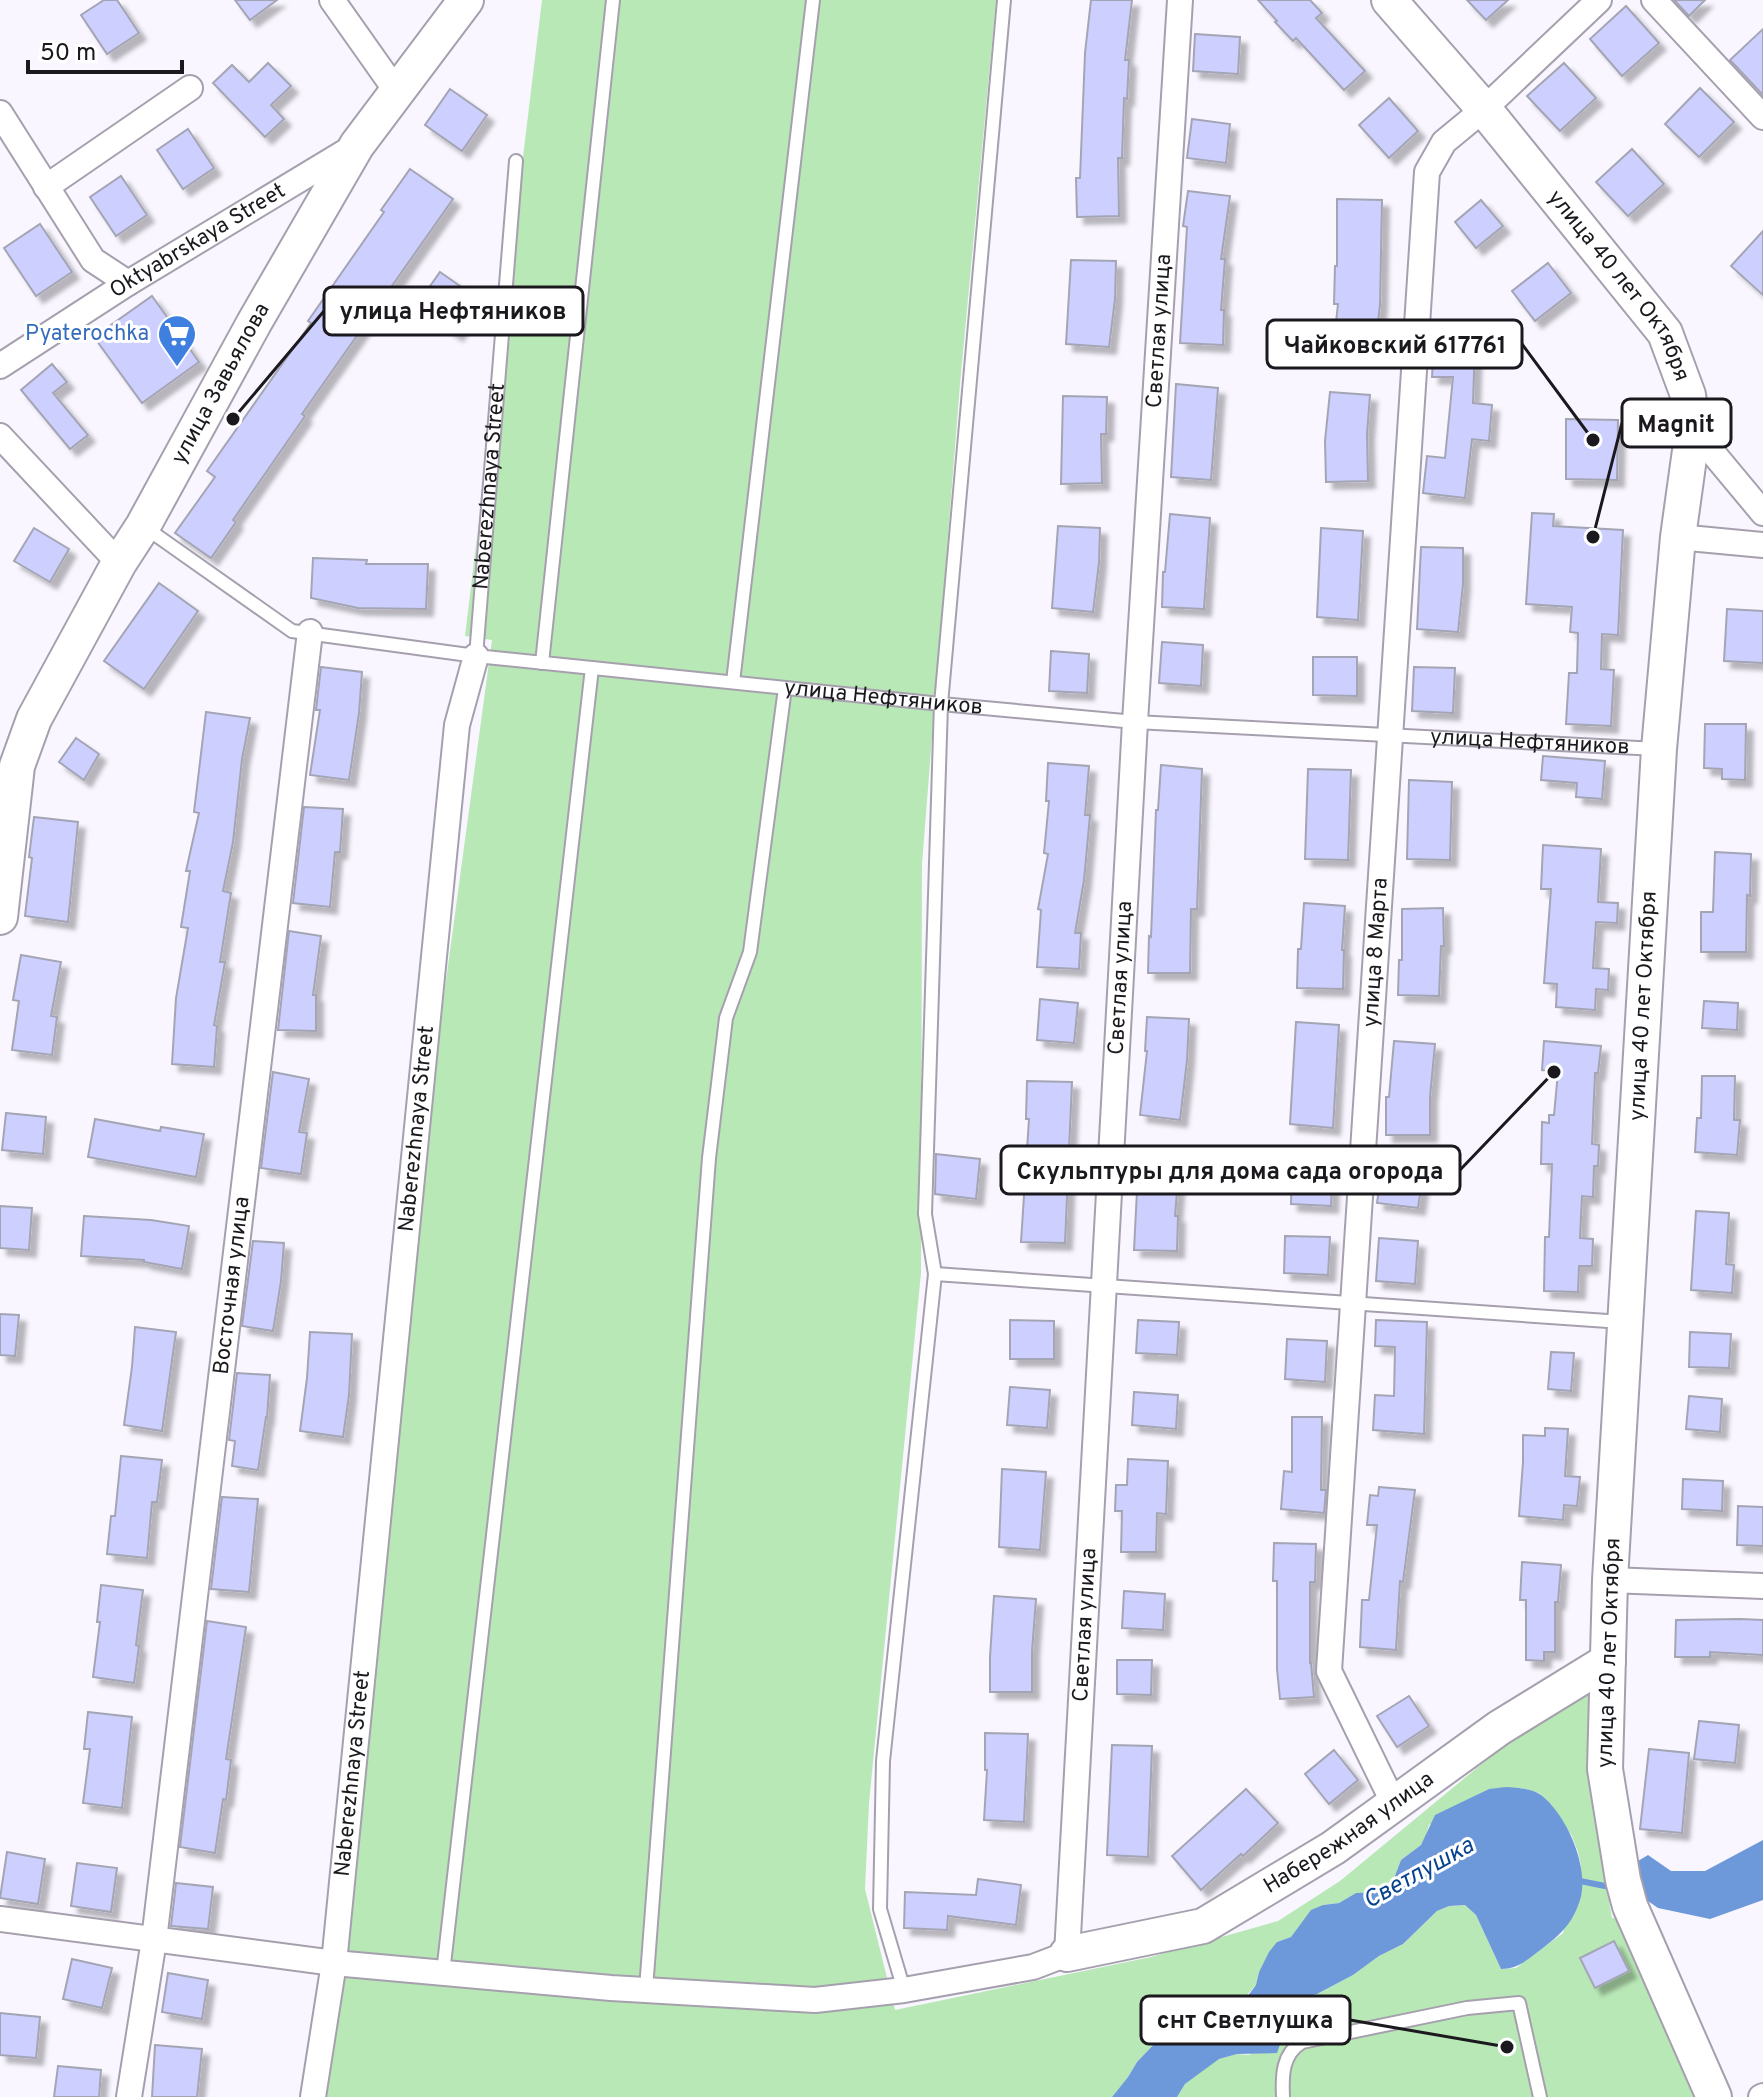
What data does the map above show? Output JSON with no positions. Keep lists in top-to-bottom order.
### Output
{
  "streets": {
    "main road": ["улица 40 лет Октября", "улица Завьялова", "Набережная улица"],
    "street": [
      "Oktyabrskaya Street",
      "Светлая улица",
      "Naberezhnaya Street",
      "улица 8 Марта",
      "Восточная улица"
    ],
    "lane": ["улица Нефтяников"]
  },
  "crossings": [
    ["Oktyabrskaya Street", "улица Завьялова"],
    ["улица 40 лет Октября", "улица Нефтяников"],
    ["улица 40 лет Октября", "улица 8 Марта"],
    ["улица 40 лет Октября", "Набережная улица"],
    ["Светлая улица", "улица Нефтяников"],
    ["Светлая улица", "Набережная улица"],
    ["улица Завьялова", "улица Нефтяников"],
    ["Naberezhnaya Street", "улица Нефтяников"],
    ["улица Нефтяников", "улица 8 Марта"],
    ["улица Нефтяников", "Восточная улица"],
    ["улица 8 Марта", "Набережная улица"]
  ],
  "water": ["Светлушка"],
  "places": {
    "supermarket": ["Pyaterochka"],
    "other": [
      "улица Нефтяников",
      "Чайковский 617761",
      "Magnit",
      "Скульптуры для дома сада огорода",
      "снт Светлушка"
    ]
  },
  "scale_bar": "50 m"
}
